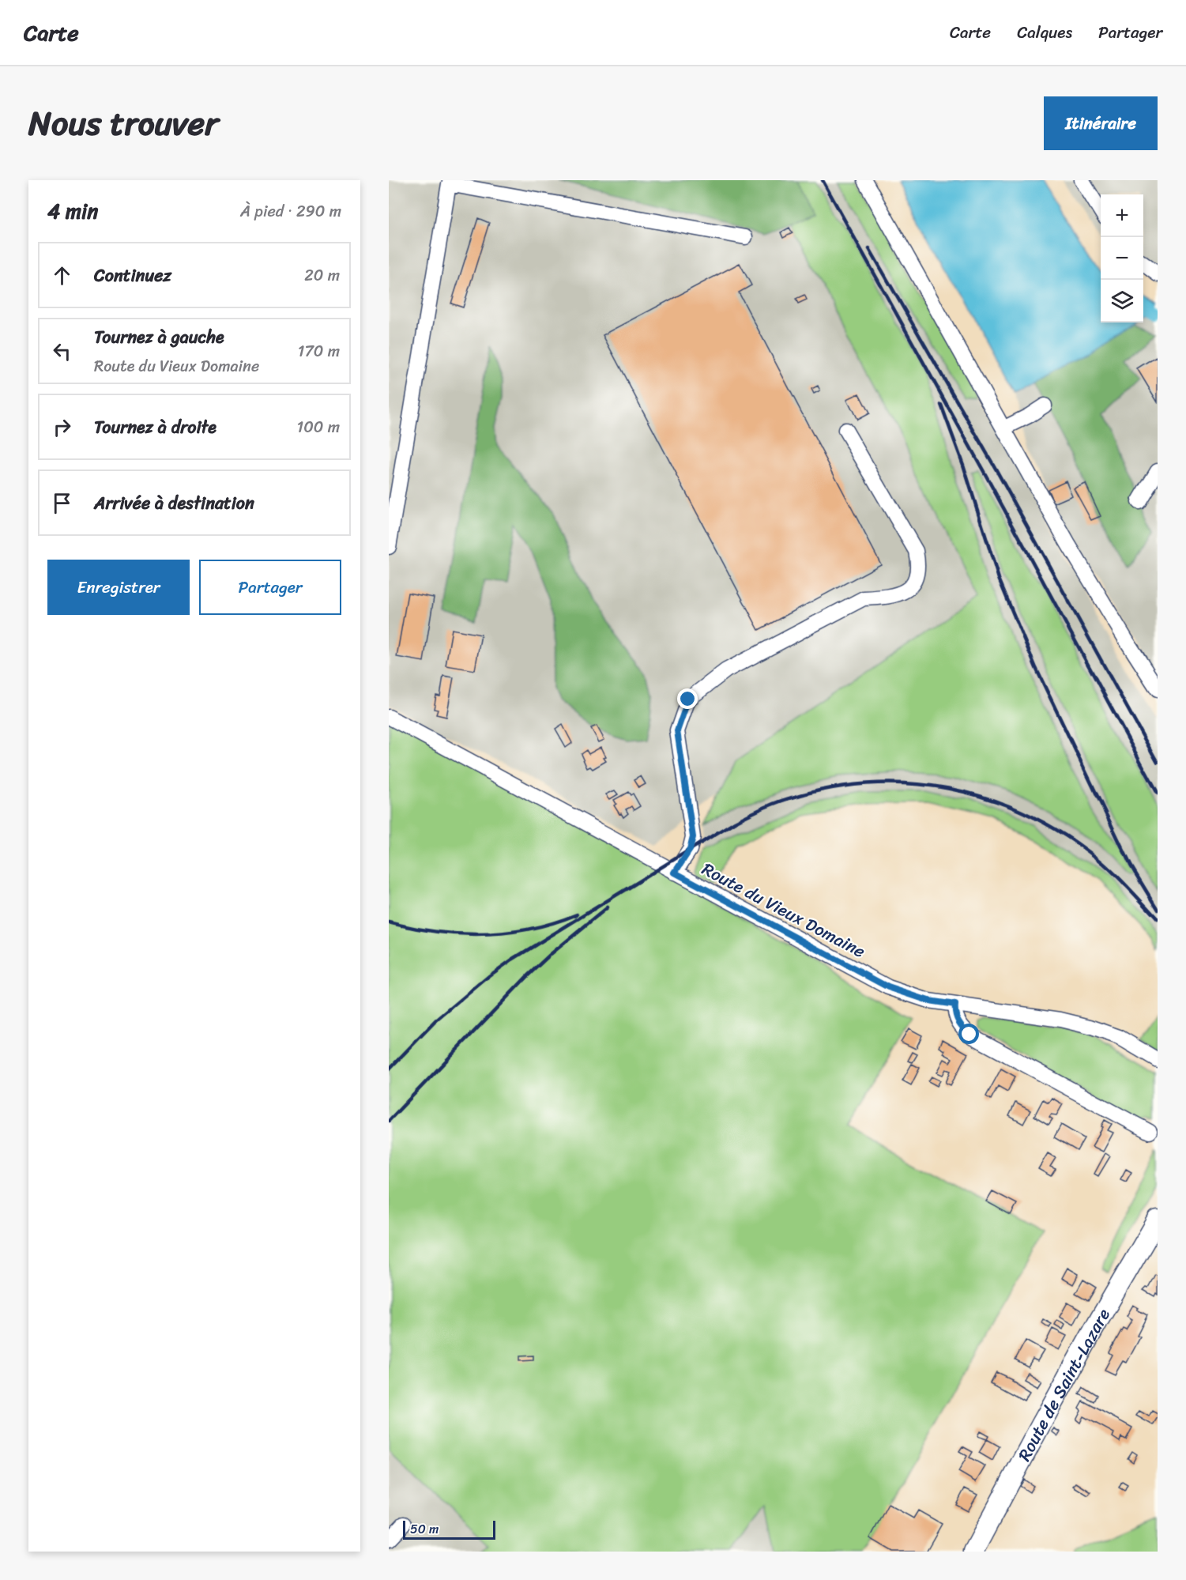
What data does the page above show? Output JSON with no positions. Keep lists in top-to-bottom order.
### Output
{
  "streets": {
    "main road": ["Route de Saint-Lazare"],
    "street": ["Route du Vieux Domaine"]
  },
  "scale_bar": "50 m",
  "page": {
    "header": "Carte",
    "nav": ["Carte", "Calques", "Partager"],
    "title": "Nous trouver",
    "buttons": [
      "Itinéraire",
      ["Enregistrer", "Partager"]
    ],
    "heading": ["4 min", "À pied · 290 m"],
    "map_buttons": ["+", "−"],
    "list": [
      ["Continuez", "20 m"],
      ["Tournez à gauche", "Route du Vieux Domaine", "170 m"],
      ["Tournez à droite", "100 m"],
      "Arrivée à destination"
    ],
    "scale": "50 m"
  }
}
